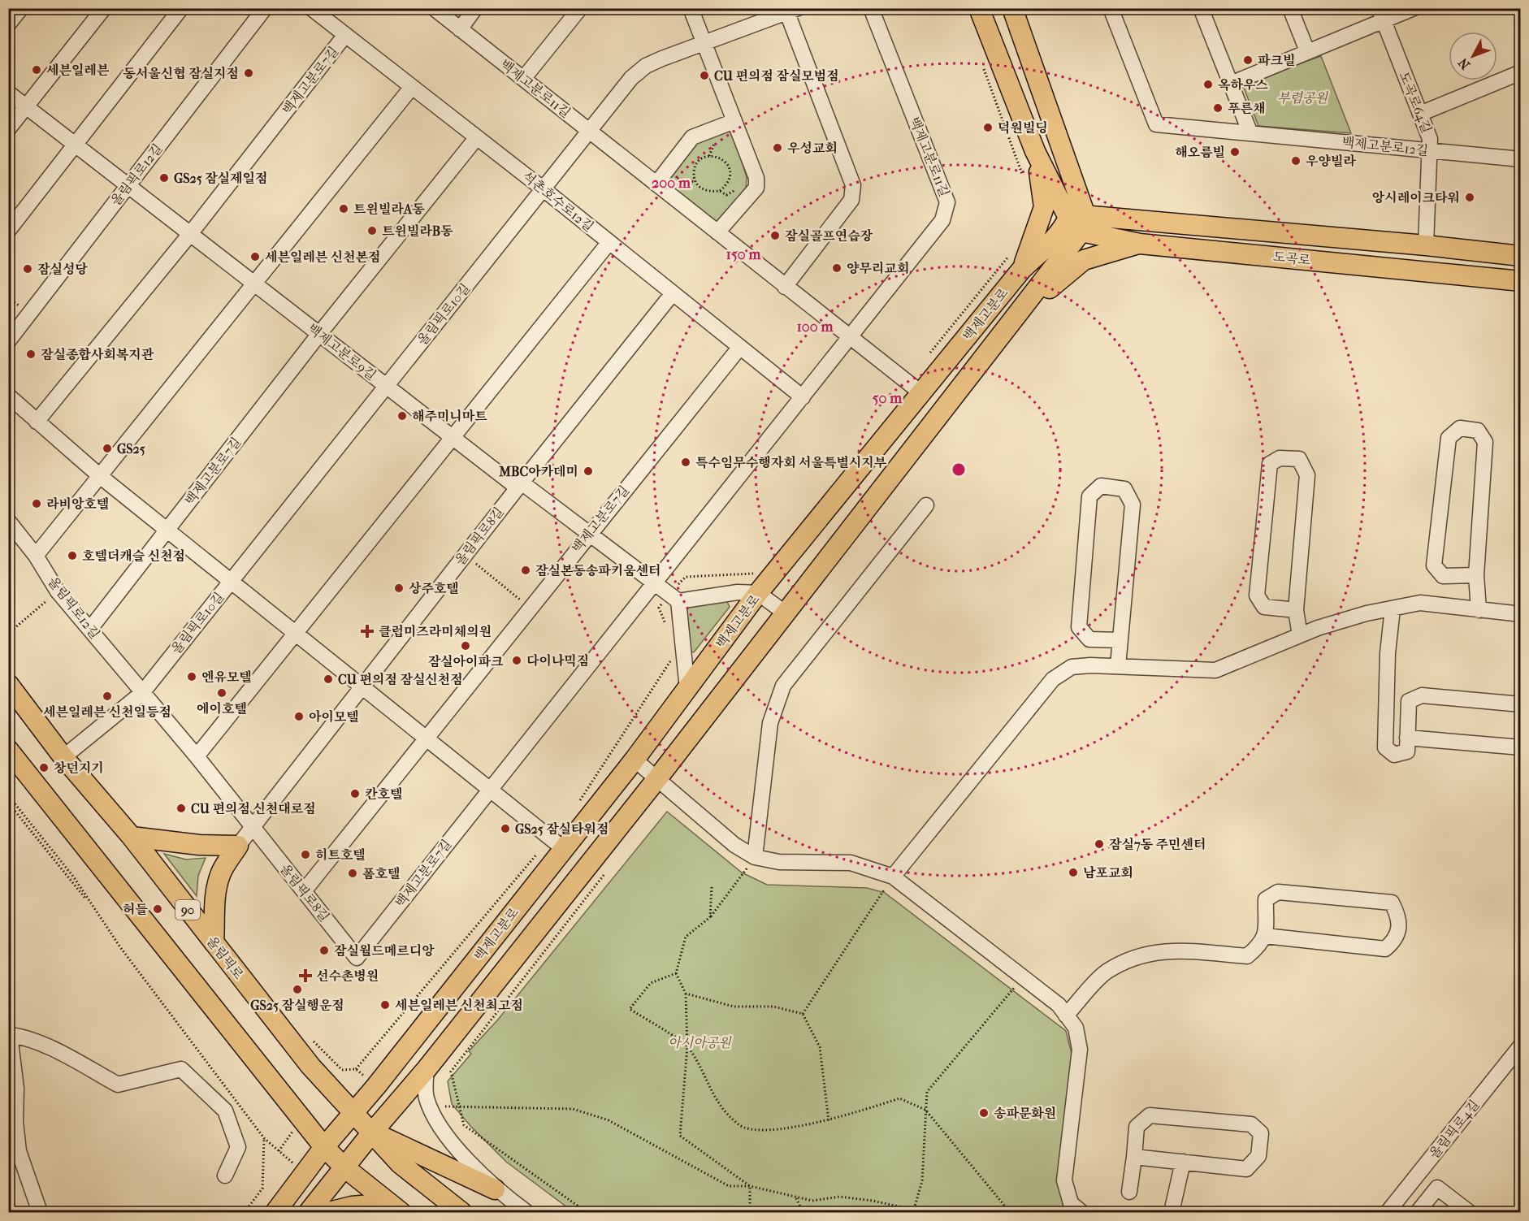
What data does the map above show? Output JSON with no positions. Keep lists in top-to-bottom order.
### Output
{
  "streets": {
    "main road": [
      "도곡로",
      "백제고분로",
      "90",
      "올림픽로"
    ],
    "street": [
      "백제고분로7길",
      "백제고분로11길",
      "도곡로64길",
      "백제고분로12길",
      "올림픽로12길",
      "석촌호수로12길",
      "올림픽로10길",
      "백제고분로9길",
      "올림픽로8길",
      "올림픽로4길"
    ]
  },
  "crossings": [
    ["백제고분로7길", "백제고분로11길"],
    ["백제고분로7길", "올림픽로12길"],
    ["백제고분로7길", "석촌호수로12길"],
    ["백제고분로7길", "백제고분로9길"],
    ["백제고분로7길", "올림픽로8길"],
    ["백제고분로11길", "석촌호수로12길"],
    ["백제고분로11길", "올림픽로10길"],
    ["백제고분로11길", "백제고분로"],
    ["도곡로64길", "백제고분로12길"],
    ["도곡로64길", "도곡로"],
    ["올림픽로12길", "올림픽로10길"],
    ["올림픽로12길", "백제고분로9길"],
    ["석촌호수로12길", "올림픽로10길"],
    ["석촌호수로12길", "올림픽로8길"],
    ["도곡로", "백제고분로"],
    ["올림픽로10길", "백제고분로9길"],
    ["올림픽로10길", "올림픽로"],
    ["백제고분로", "올림픽로"],
    ["백제고분로9길", "올림픽로8길"]
  ],
  "parks": ["부렴공원", "아시아공원"],
  "places": {
    "other": [
      "파크빌",
      "세븐일레븐",
      "동서울신협 잠실지점",
      "CU 편의점 잠실모범점",
      "옥하우스",
      "푸른채",
      "덕원빌딩",
      "우성교회",
      "해오름빌",
      "우양빌라",
      "GS25 잠실제일점",
      "앙시레이크타워",
      "트윈빌라A동",
      "트윈빌라B동",
      "잠실골프연습장",
      "세븐일레븐 신천본점",
      "양무리교회",
      "잠실성당",
      "잠실종합사회복지관",
      "해주미니마트",
      "GS25",
      "특수임무수행자회 서울특별시지부",
      "MBC아카데미",
      "라비앙호텔",
      "호텔더캐슬 신천점",
      "잠실본동송파키움센터",
      "상주호텔",
      "잠실아이파크",
      "다이나믹짐",
      "엔유모텔",
      "CU 편의점 잠실신천점",
      "에이호텔",
      "세븐일레븐 신천일등점",
      "아이모텔",
      "창던지기",
      "칸호텔",
      "CU 편의점 신천대로점",
      "GS25 잠실타워점",
      "잠실7동 주민센터",
      "히트호텔",
      "남포교회",
      "폼호텔",
      "허들",
      "잠실월드메르디앙",
      "GS25 잠실행운점",
      "세븐일레븐 신천최고점",
      "송파문화원"
    ],
    "health": ["클럽미즈라미체의원", "선수촌병원"]
  },
  "north": "bottom left",
  "rings": [
    "200 m",
    "150 m",
    "100 m",
    "50 m"
  ]
}
